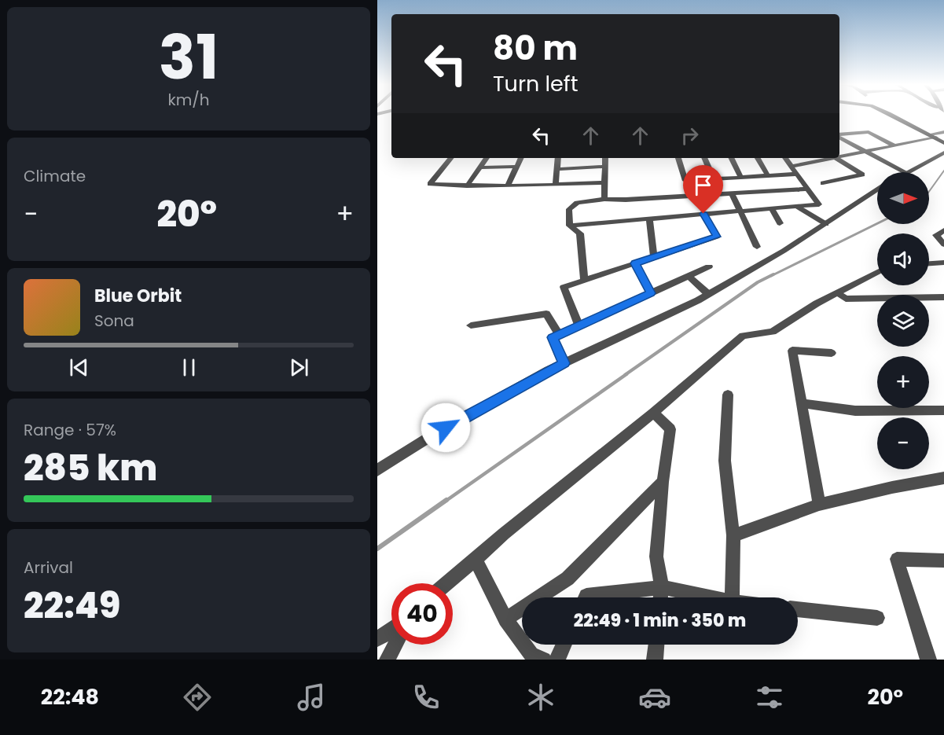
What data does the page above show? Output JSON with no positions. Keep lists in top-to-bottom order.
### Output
{
  "north": "right",
  "page": {
    "tile": [
      ["31", "km/h"],
      "Climate",
      ["Range · 57%", "285 km"],
      ["Arrival", "22:49"]
    ],
    "turn": ["80 m", "Turn left"],
    "map_buttons": ["+", "−"],
    "heat": ["−", "20°", "+"],
    "song": ["Blue Orbit", "Sona"],
    "limit": "40",
    "trip": "22:49 · 1 min · 350 m",
    "tabs": ["22:48", "20°"]
  }
}
